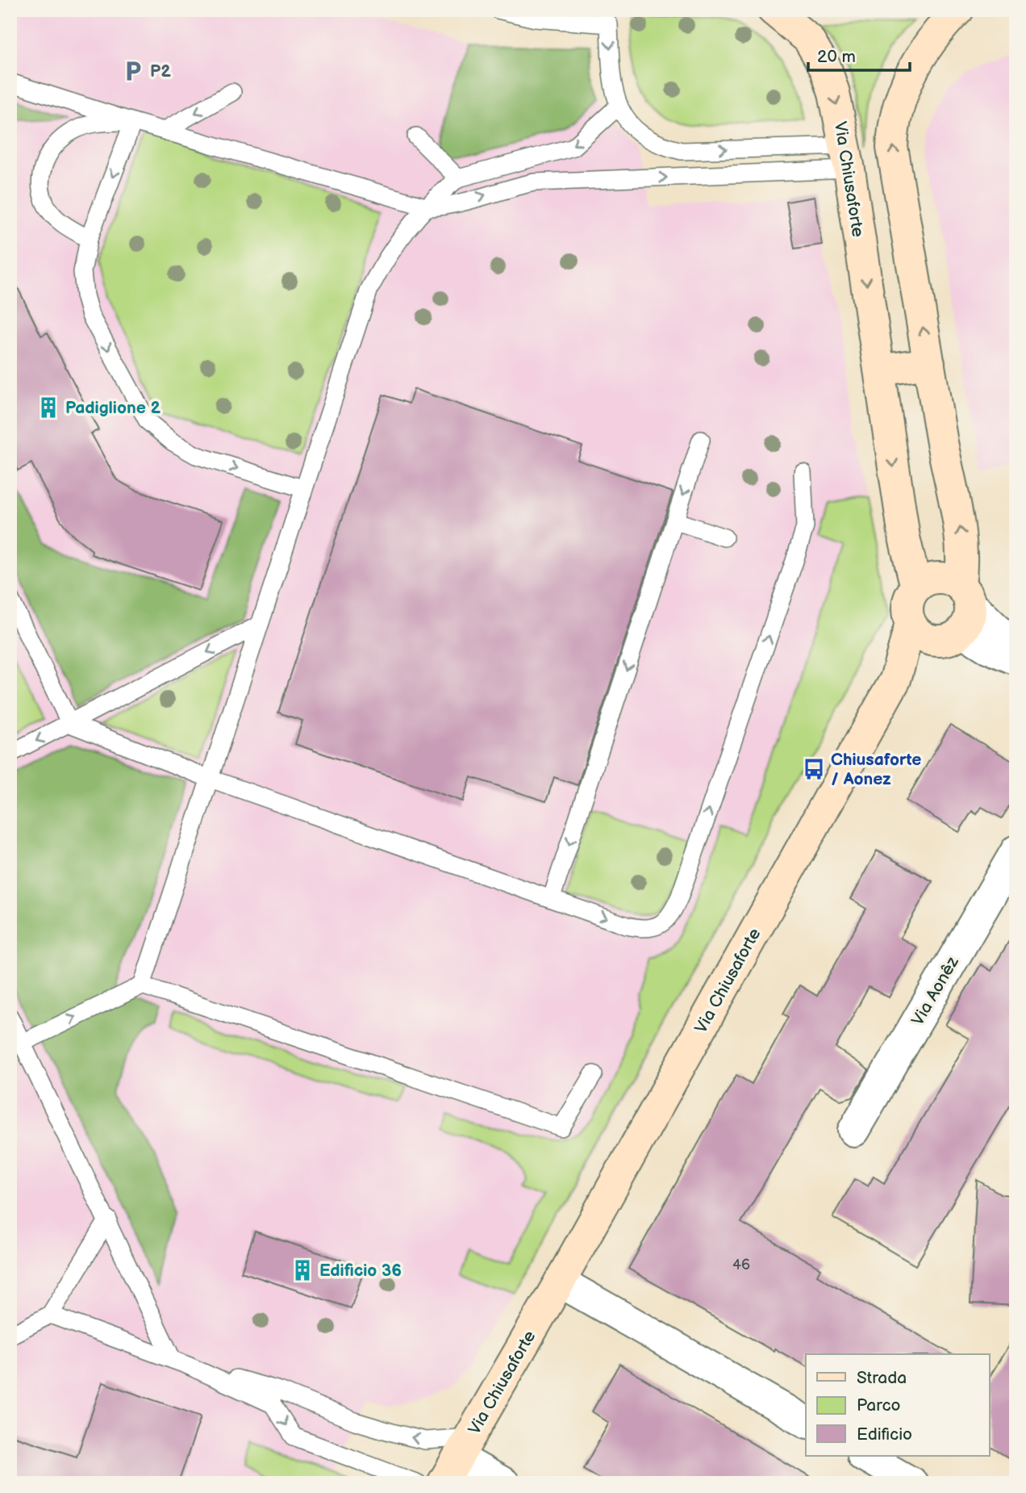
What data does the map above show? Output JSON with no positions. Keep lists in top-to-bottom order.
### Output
{
  "streets": {
    "street": ["Via Chiusaforte", "Via Aonêz"]
  },
  "places": {
    "parking": ["P2"],
    "building": ["Padiglione 2", "Edificio 36"],
    "bus stop": ["Chiusaforte / Aonez"]
  },
  "house_numbers": ["46"],
  "legend": ["Strada", "Parco", "Edificio"],
  "scale_bar": "20 m"
}
